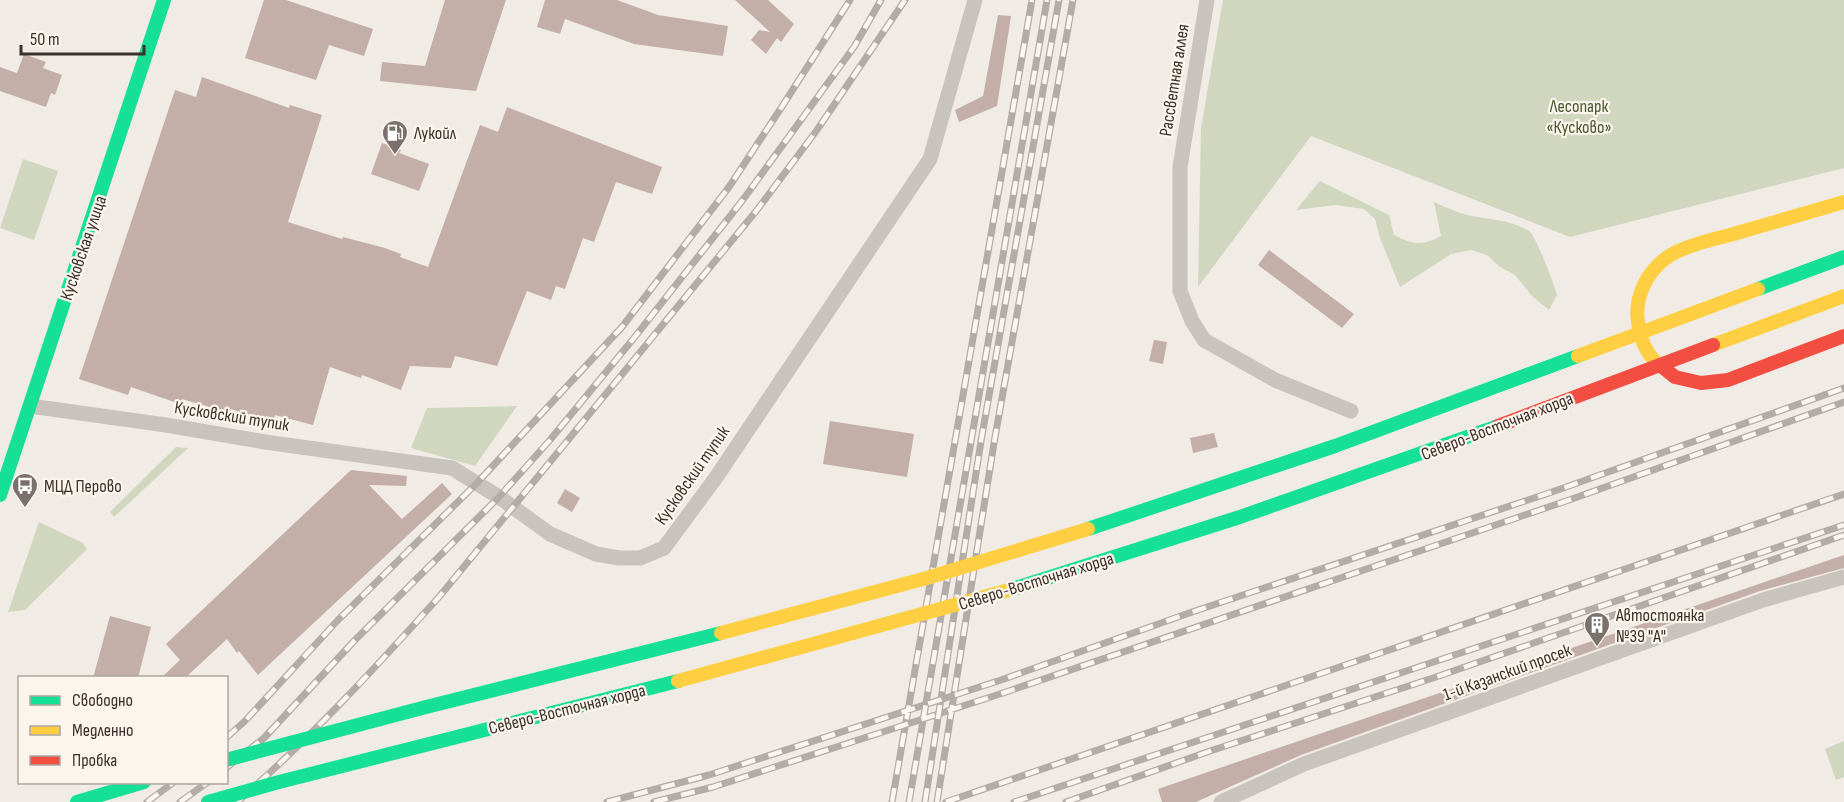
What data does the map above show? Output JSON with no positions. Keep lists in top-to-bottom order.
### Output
{
  "streets": {
    "main road": ["Кусковская улица", "Северо-Восточная хорда"],
    "street": ["Рассветная аллея", "Кусковский тупик", "1-й Казанский просек"]
  },
  "crossings": [
    ["Кусковская улица", "Кусковский тупик"]
  ],
  "parks": ["Лесопарк «Кусково»"],
  "places": {
    "fuel station": ["Лукойл"],
    "bus stop": ["МЦД Перово"],
    "building": ["Автостоянка №39 \"А\""]
  },
  "legend": ["Свободно", "Медленно", "Пробка"],
  "scale_bar": "50 m"
}
